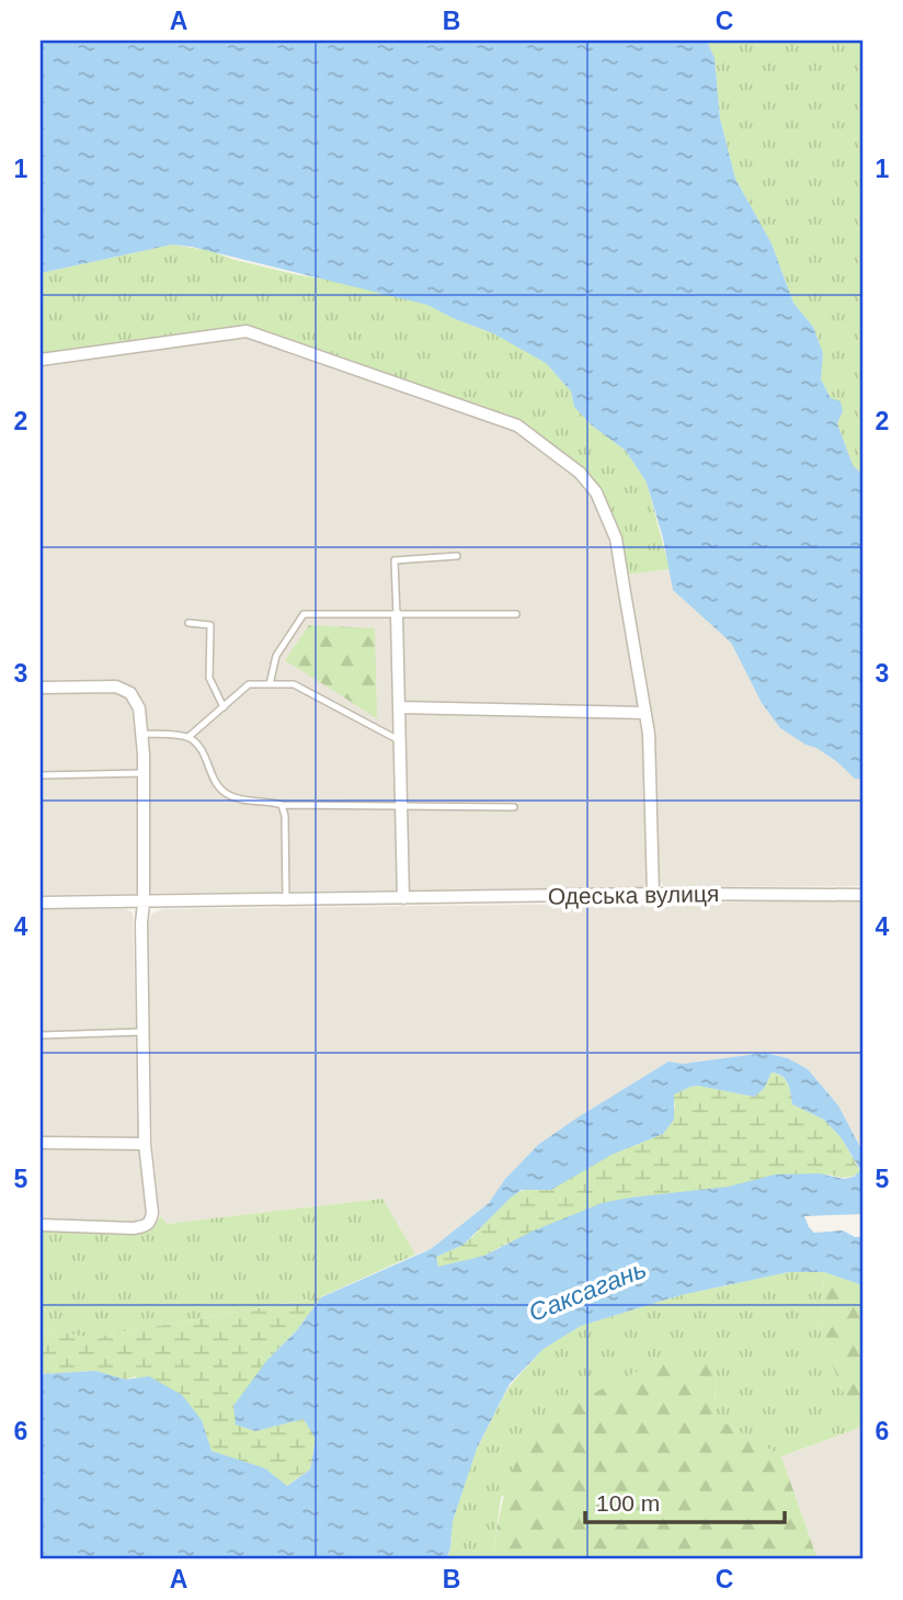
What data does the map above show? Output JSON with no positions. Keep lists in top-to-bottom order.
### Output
{
  "streets": {
    "street": ["Одеська вулиця"]
  },
  "water": ["Саксагань"],
  "scale_bar": "100 m",
  "grid": {
    "columns": ["A", "B", "C"],
    "rows": [
      "1",
      "2",
      "3",
      "4",
      "5",
      "6"
    ]
  }
}
